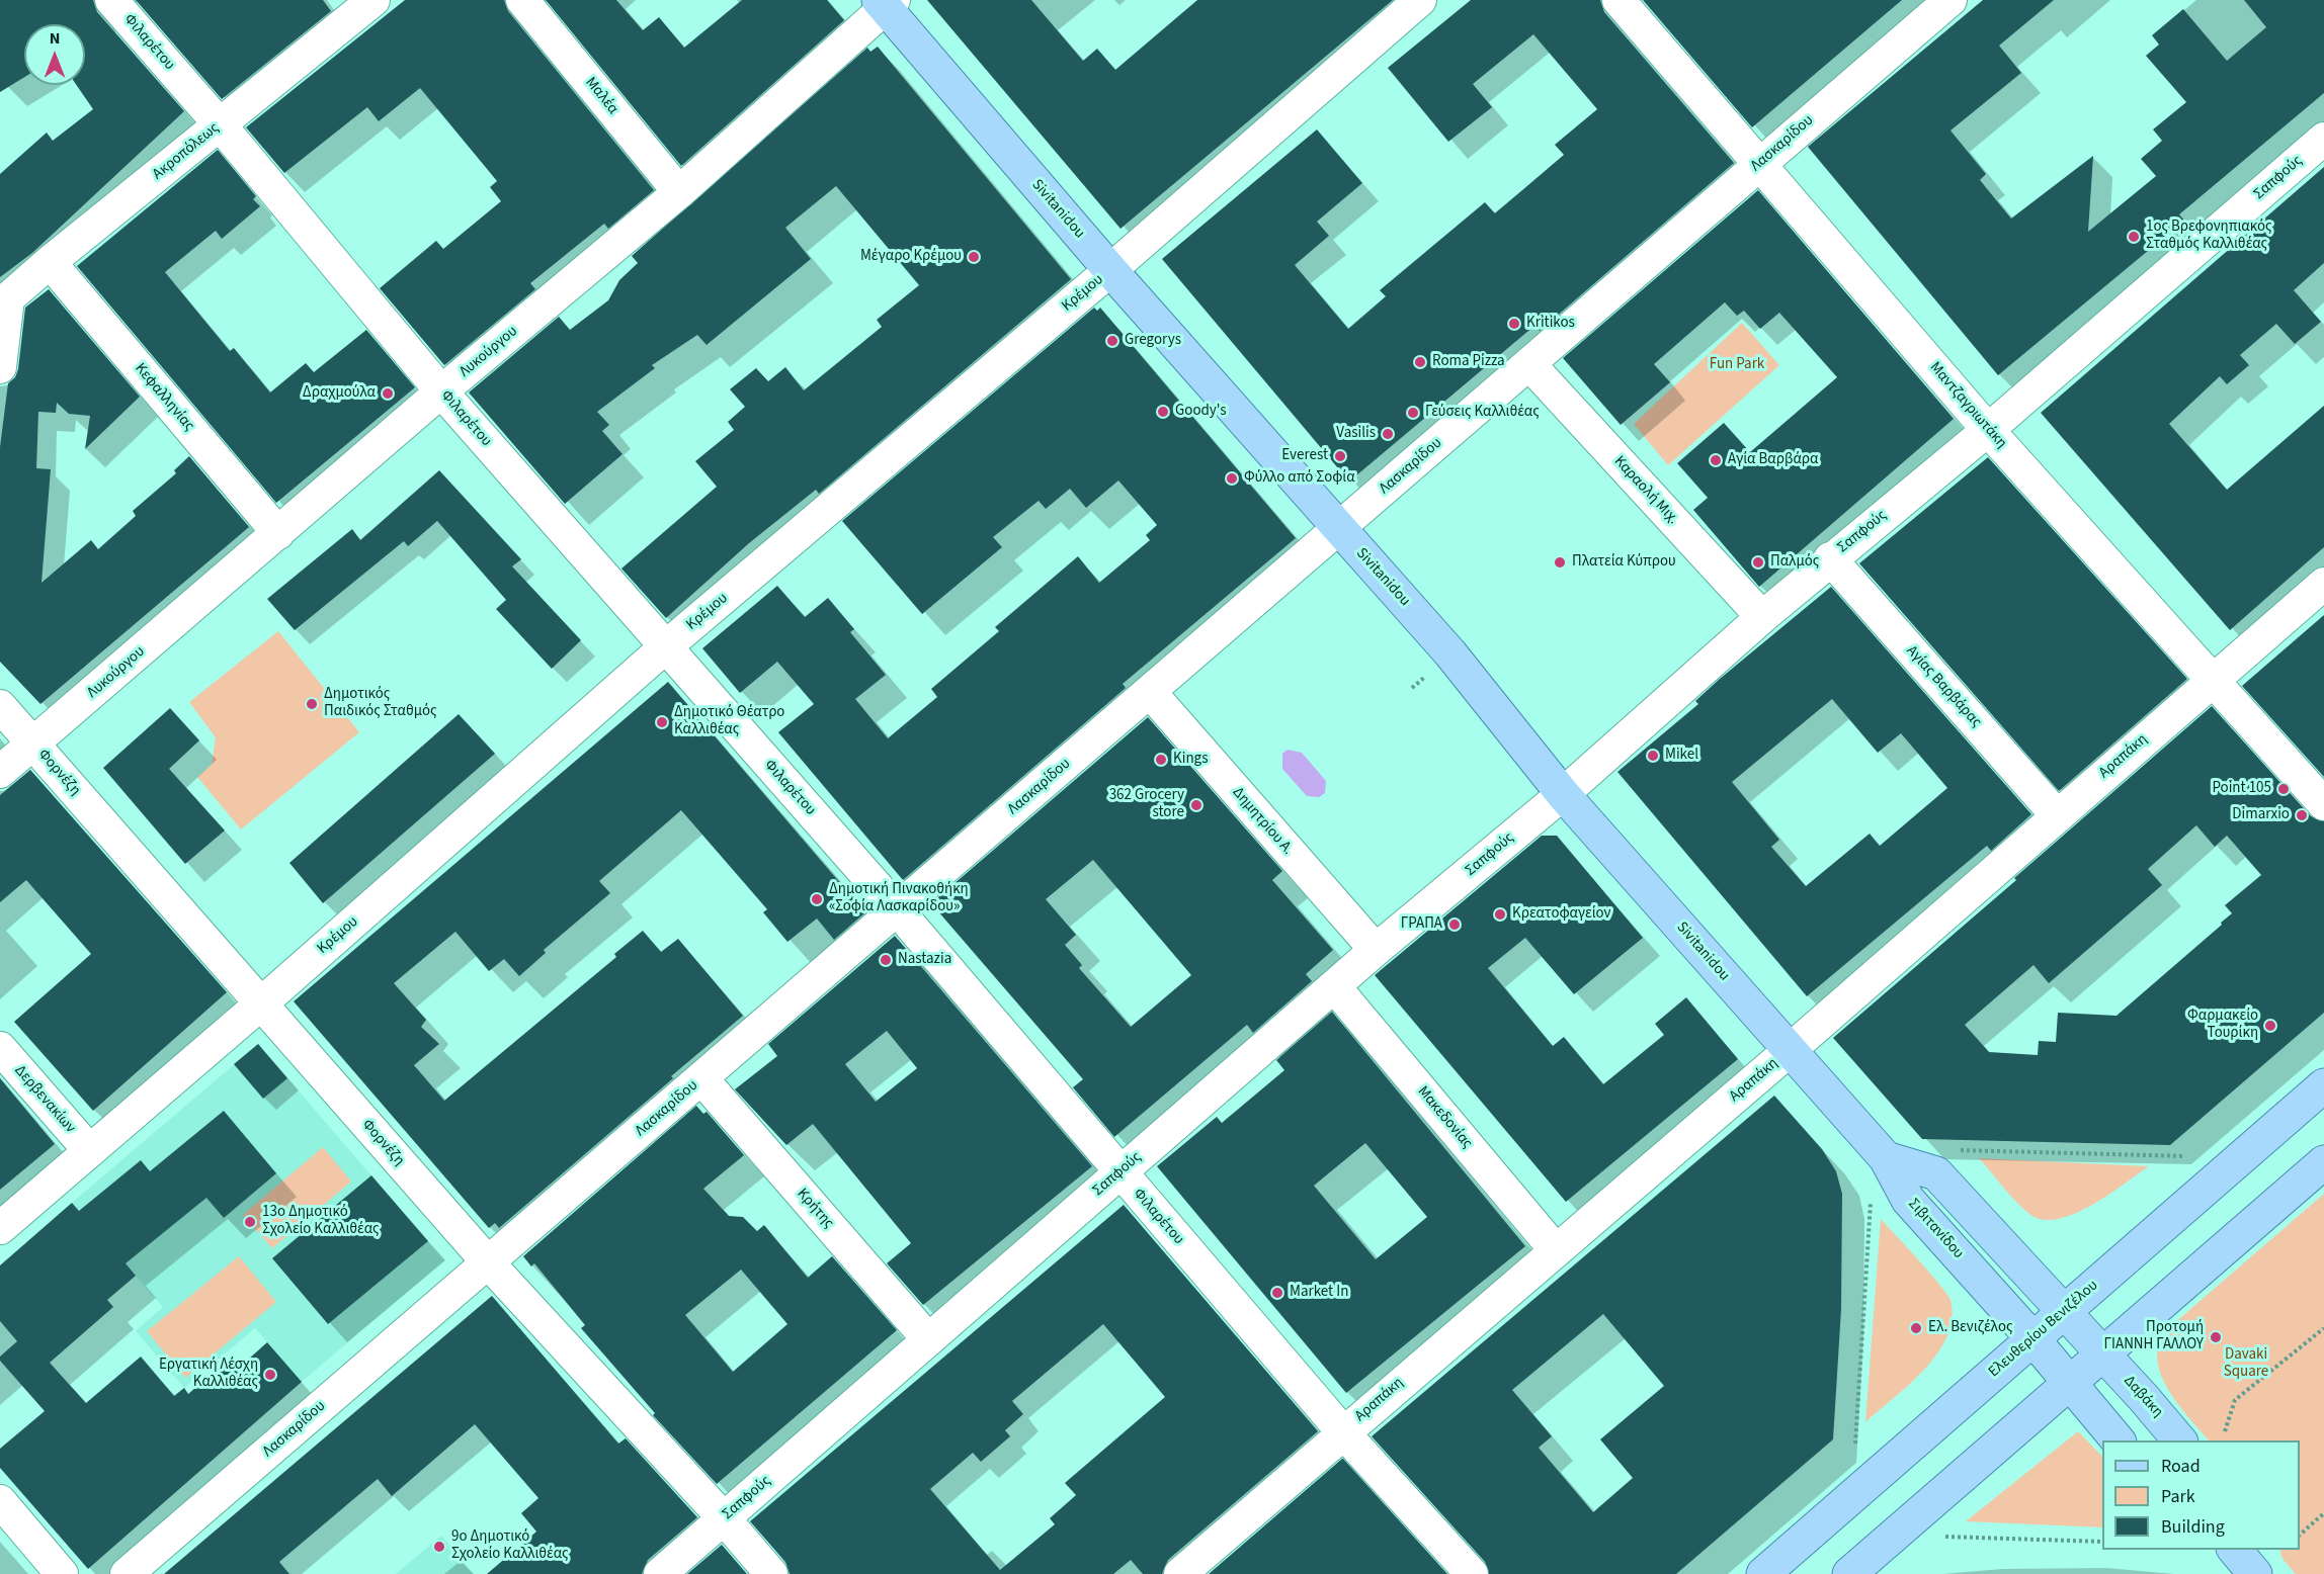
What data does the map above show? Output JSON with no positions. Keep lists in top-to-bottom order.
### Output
{
  "streets": {
    "main road": [
      "Sivitanidou",
      "Σιβιτανίδου",
      "Ελευθερίου Βενιζέλου",
      "Δαβάκη"
    ],
    "street": [
      "Φιλαρέτου",
      "Μαλέα",
      "Λασκαρίδου",
      "Ακροπόλεως",
      "Σαπφούς",
      "Κρέμου",
      "Λυκούργου",
      "Κεφαλληνίας",
      "Μαντζαγριωτάκη",
      "Καραολή Μιχ.",
      "Αγίας Βαρβάρας",
      "Αραπάκη",
      "Φορνέζη",
      "Δημητρίου Α.",
      "Δερβενακίων",
      "Μακεδονίας",
      "Κρήτης"
    ]
  },
  "crossings": [
    ["Φιλαρέτου", "Λασκαρίδου"],
    ["Φιλαρέτου", "Ακροπόλεως"],
    ["Φιλαρέτου", "Σαπφούς"],
    ["Φιλαρέτου", "Κρέμου"],
    ["Φιλαρέτου", "Λυκούργου"],
    ["Φιλαρέτου", "Αραπάκη"],
    ["Μαλέα", "Λυκούργου"],
    ["Λασκαρίδου", "Sivitanidou"],
    ["Λασκαρίδου", "Μαντζαγριωτάκη"],
    ["Λασκαρίδου", "Καραολή Μιχ."],
    ["Λασκαρίδου", "Φορνέζη"],
    ["Λασκαρίδου", "Δημητρίου Α."],
    ["Λασκαρίδου", "Κρήτης"],
    ["Ακροπόλεως", "Κεφαλληνίας"],
    ["Σαπφούς", "Sivitanidou"],
    ["Σαπφούς", "Μαντζαγριωτάκη"],
    ["Σαπφούς", "Καραολή Μιχ."],
    ["Σαπφούς", "Αγίας Βαρβάρας"],
    ["Σαπφούς", "Φορνέζη"],
    ["Σαπφούς", "Δημητρίου Α."],
    ["Σαπφούς", "Μακεδονίας"],
    ["Σαπφούς", "Κρήτης"],
    ["Sivitanidou", "Κρέμου"],
    ["Sivitanidou", "Λυκούργου"],
    ["Sivitanidou", "Αραπάκη"],
    ["Sivitanidou", "Σιβιτανίδου"],
    ["Κρέμου", "Φορνέζη"],
    ["Κρέμου", "Δερβενακίων"],
    ["Λυκούργου", "Κεφαλληνίας"],
    ["Λυκούργου", "Φορνέζη"],
    ["Μαντζαγριωτάκη", "Αραπάκη"],
    ["Αγίας Βαρβάρας", "Αραπάκη"],
    ["Αραπάκη", "Μακεδονίας"],
    ["Σιβιτανίδου", "Ελευθερίου Βενιζέλου"]
  ],
  "parks": ["Fun Park", "Davaki Square"],
  "places": [
    "1ος Βρεφονηπιακός Σταθμός Καλλιθέας",
    "Μέγαρο Κρέμου",
    "Kritikos",
    "Gregorys",
    "Roma Pizza",
    "Δραχμούλα",
    "Goody's",
    "Γεύσεις Καλλιθέας",
    "Vasilis",
    "Everest",
    "Αγία Βαρβάρα",
    "Φύλλο από Σοφία",
    "Πλατεία Κύπρου",
    "Παλμός",
    "Δημοτικός Παιδικός Σταθμός",
    "Δημοτικό Θέατρο Καλλιθέας",
    "Mikel",
    "Kings",
    "Point 105",
    "362 Grocery store",
    "Dimarxio",
    "Δημοτική Πινακοθήκη «Σοφία Λασκαρίδου»",
    "Κρεατοφαγείον",
    "ΓΡΑΠΑ",
    "Nastazia",
    "Φαρμακείο Τουρίκη",
    "13ο Δημοτικό Σχολείο Καλλιθέας",
    "Market In",
    "Ελ. Βενιζέλος",
    "Προτομή ΓΙΑΝΝΗ ΓΑΛΛΟΥ",
    "Εργατική Λέσχη Καλλιθέας",
    "9ο Δημοτικό Σχολείο Καλλιθέας"
  ],
  "legend": ["Road", "Park", "Building"],
  "north": "top"
}
